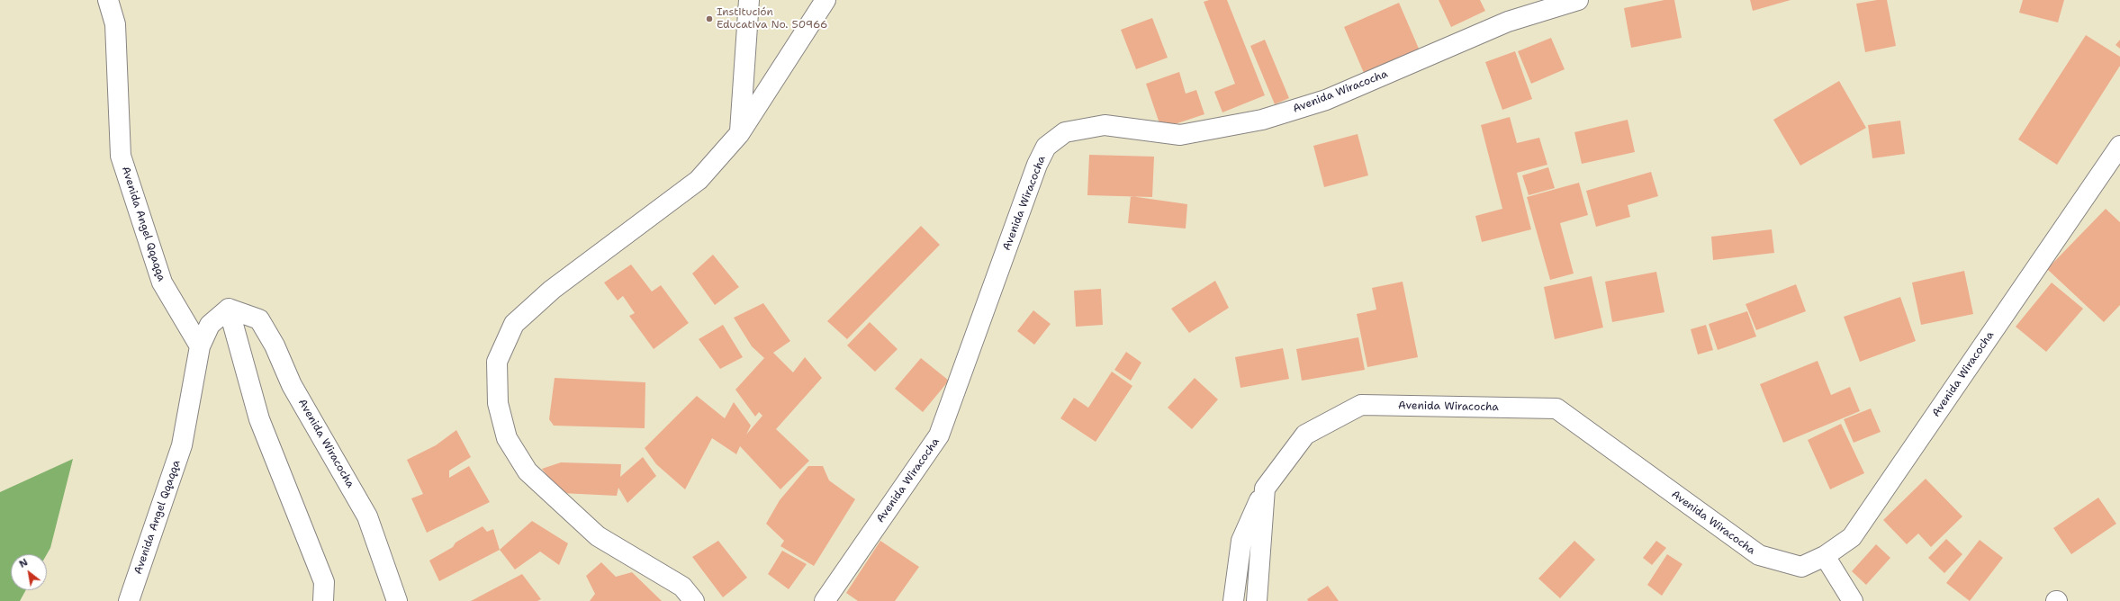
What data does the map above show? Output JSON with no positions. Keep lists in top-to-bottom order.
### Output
{
  "streets": {
    "street": ["Avenida Wiracocha", "Avenida Angel Qqaqqa"]
  },
  "places": ["Institución Educativa No. 50966"],
  "north": "top left"
}
